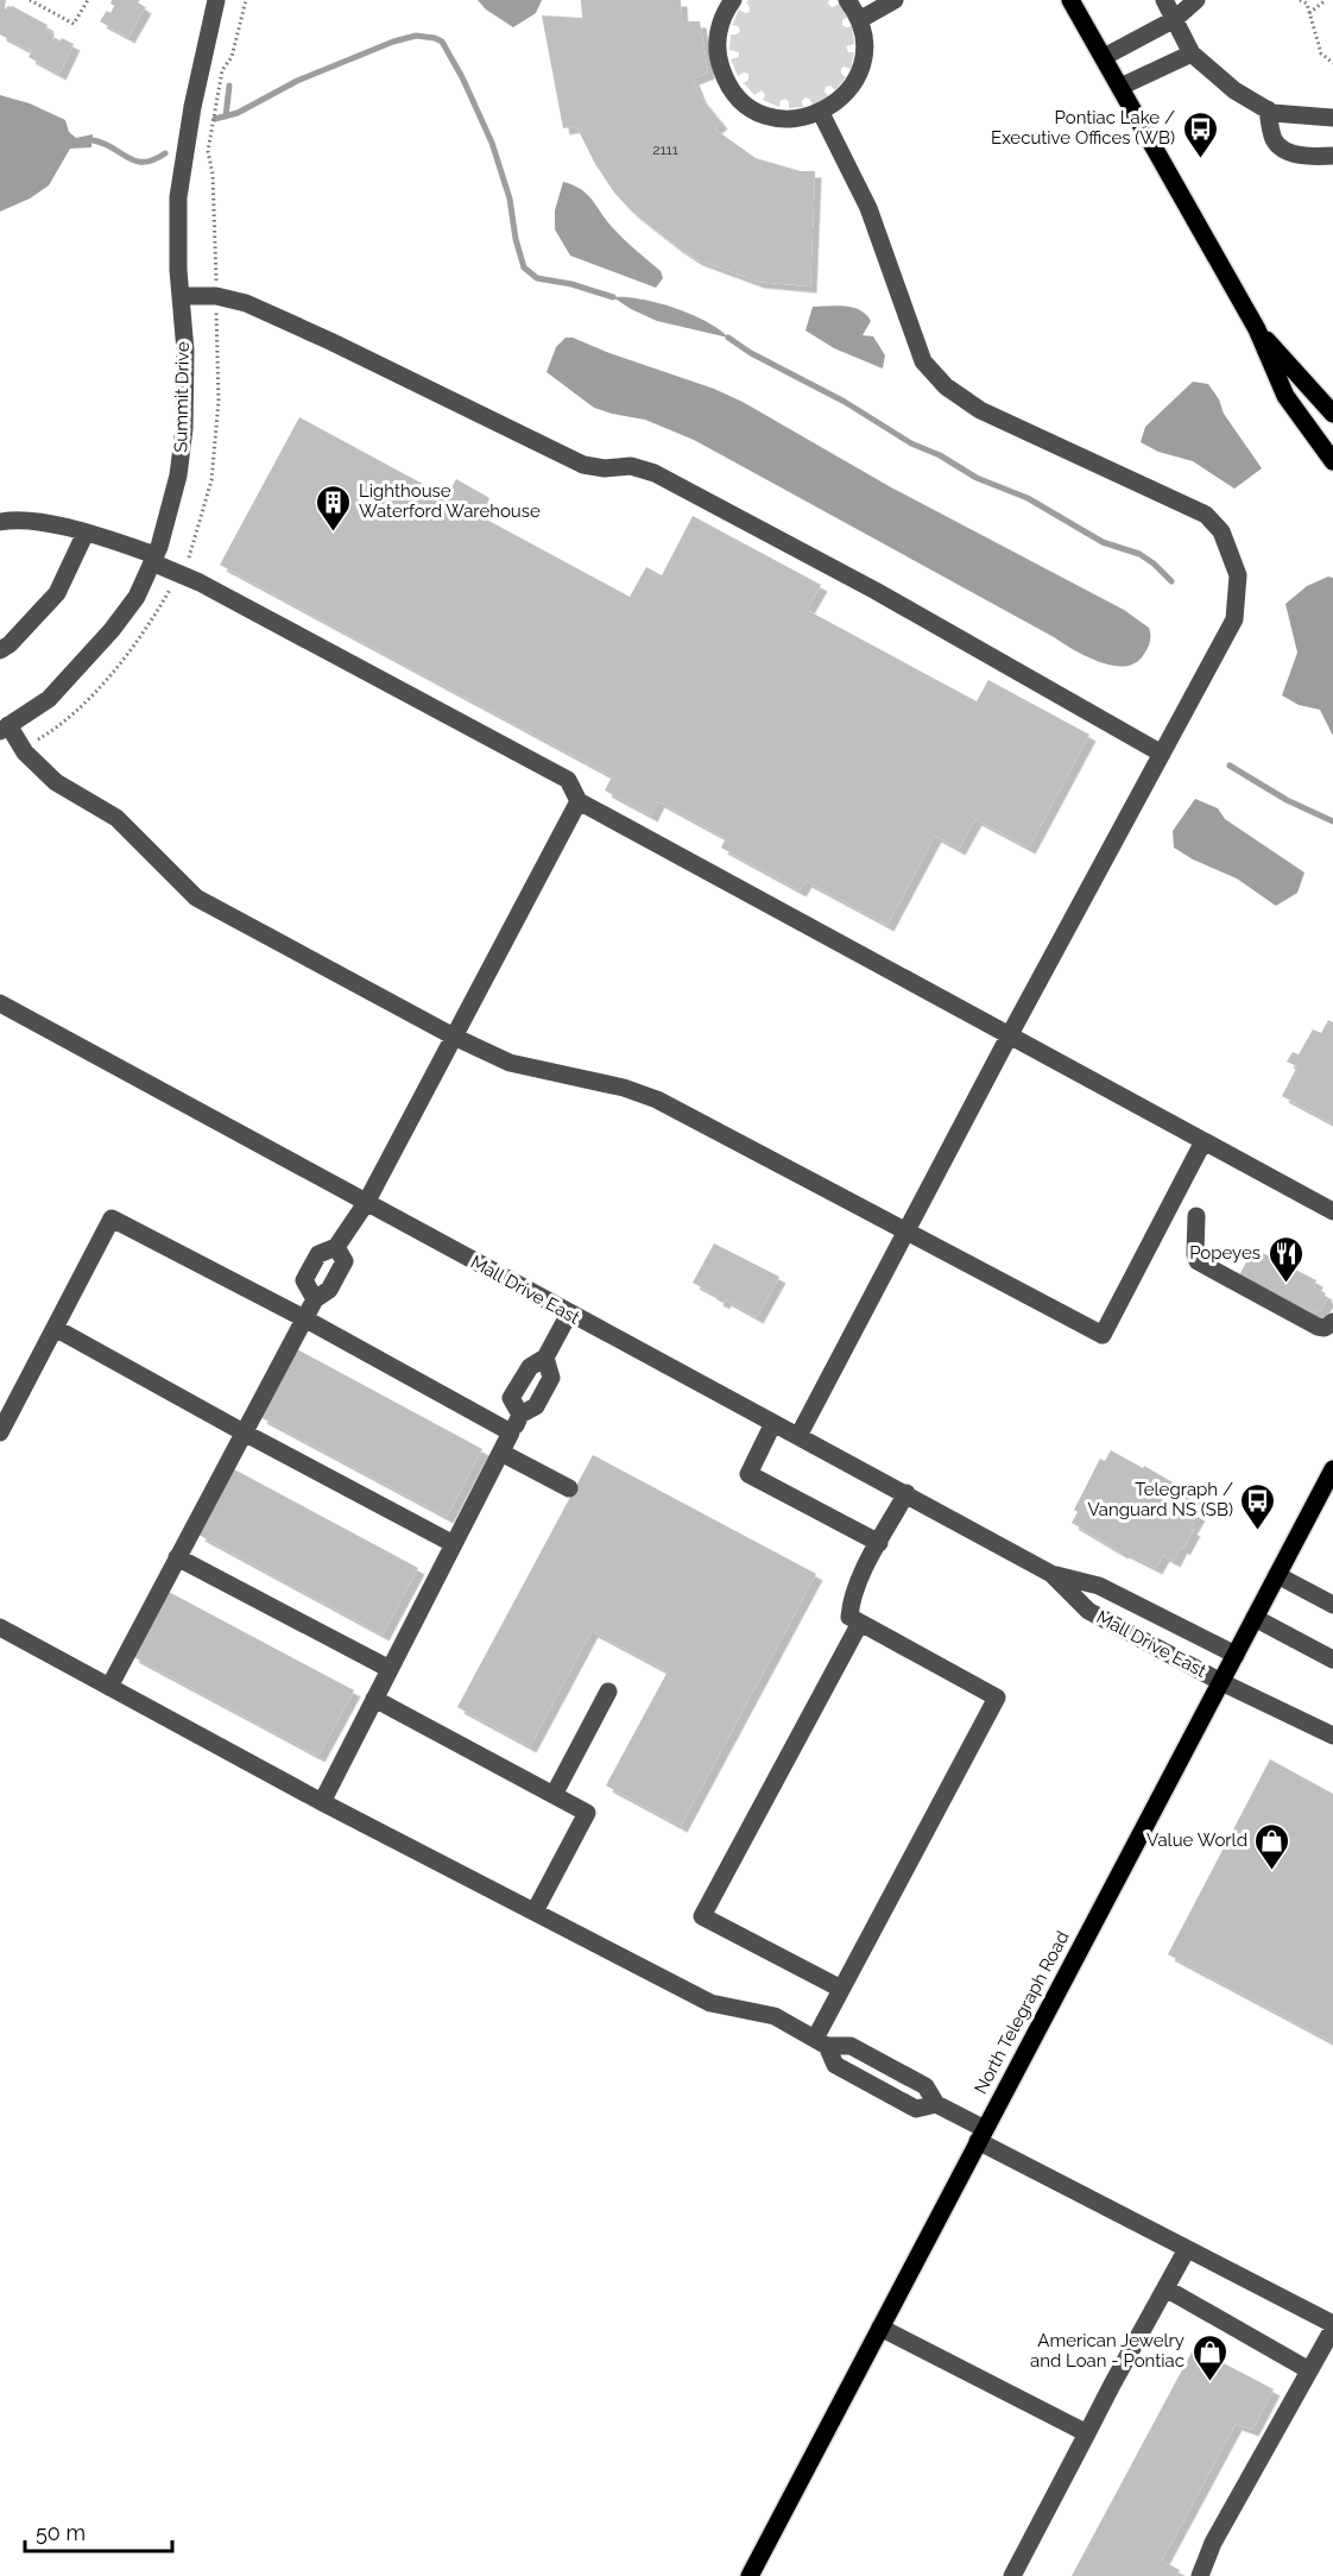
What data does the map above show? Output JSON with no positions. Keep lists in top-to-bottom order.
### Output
{
  "streets": {
    "main road": ["North Telegraph Road"],
    "street": ["Summit Drive", "Mall Drive East"]
  },
  "crossings": [
    ["Mall Drive East", "North Telegraph Road"]
  ],
  "places": {
    "bus stop": ["Pontiac Lake / Executive Offices (WB)", "Telegraph / Vanguard NS (SB)"],
    "building": ["Lighthouse Waterford Warehouse"],
    "restaurant": ["Popeyes"],
    "shop": ["Value World", "American Jewelry and Loan - Pontiac"]
  },
  "house_numbers": ["2111"],
  "scale_bar": "50 m"
}
